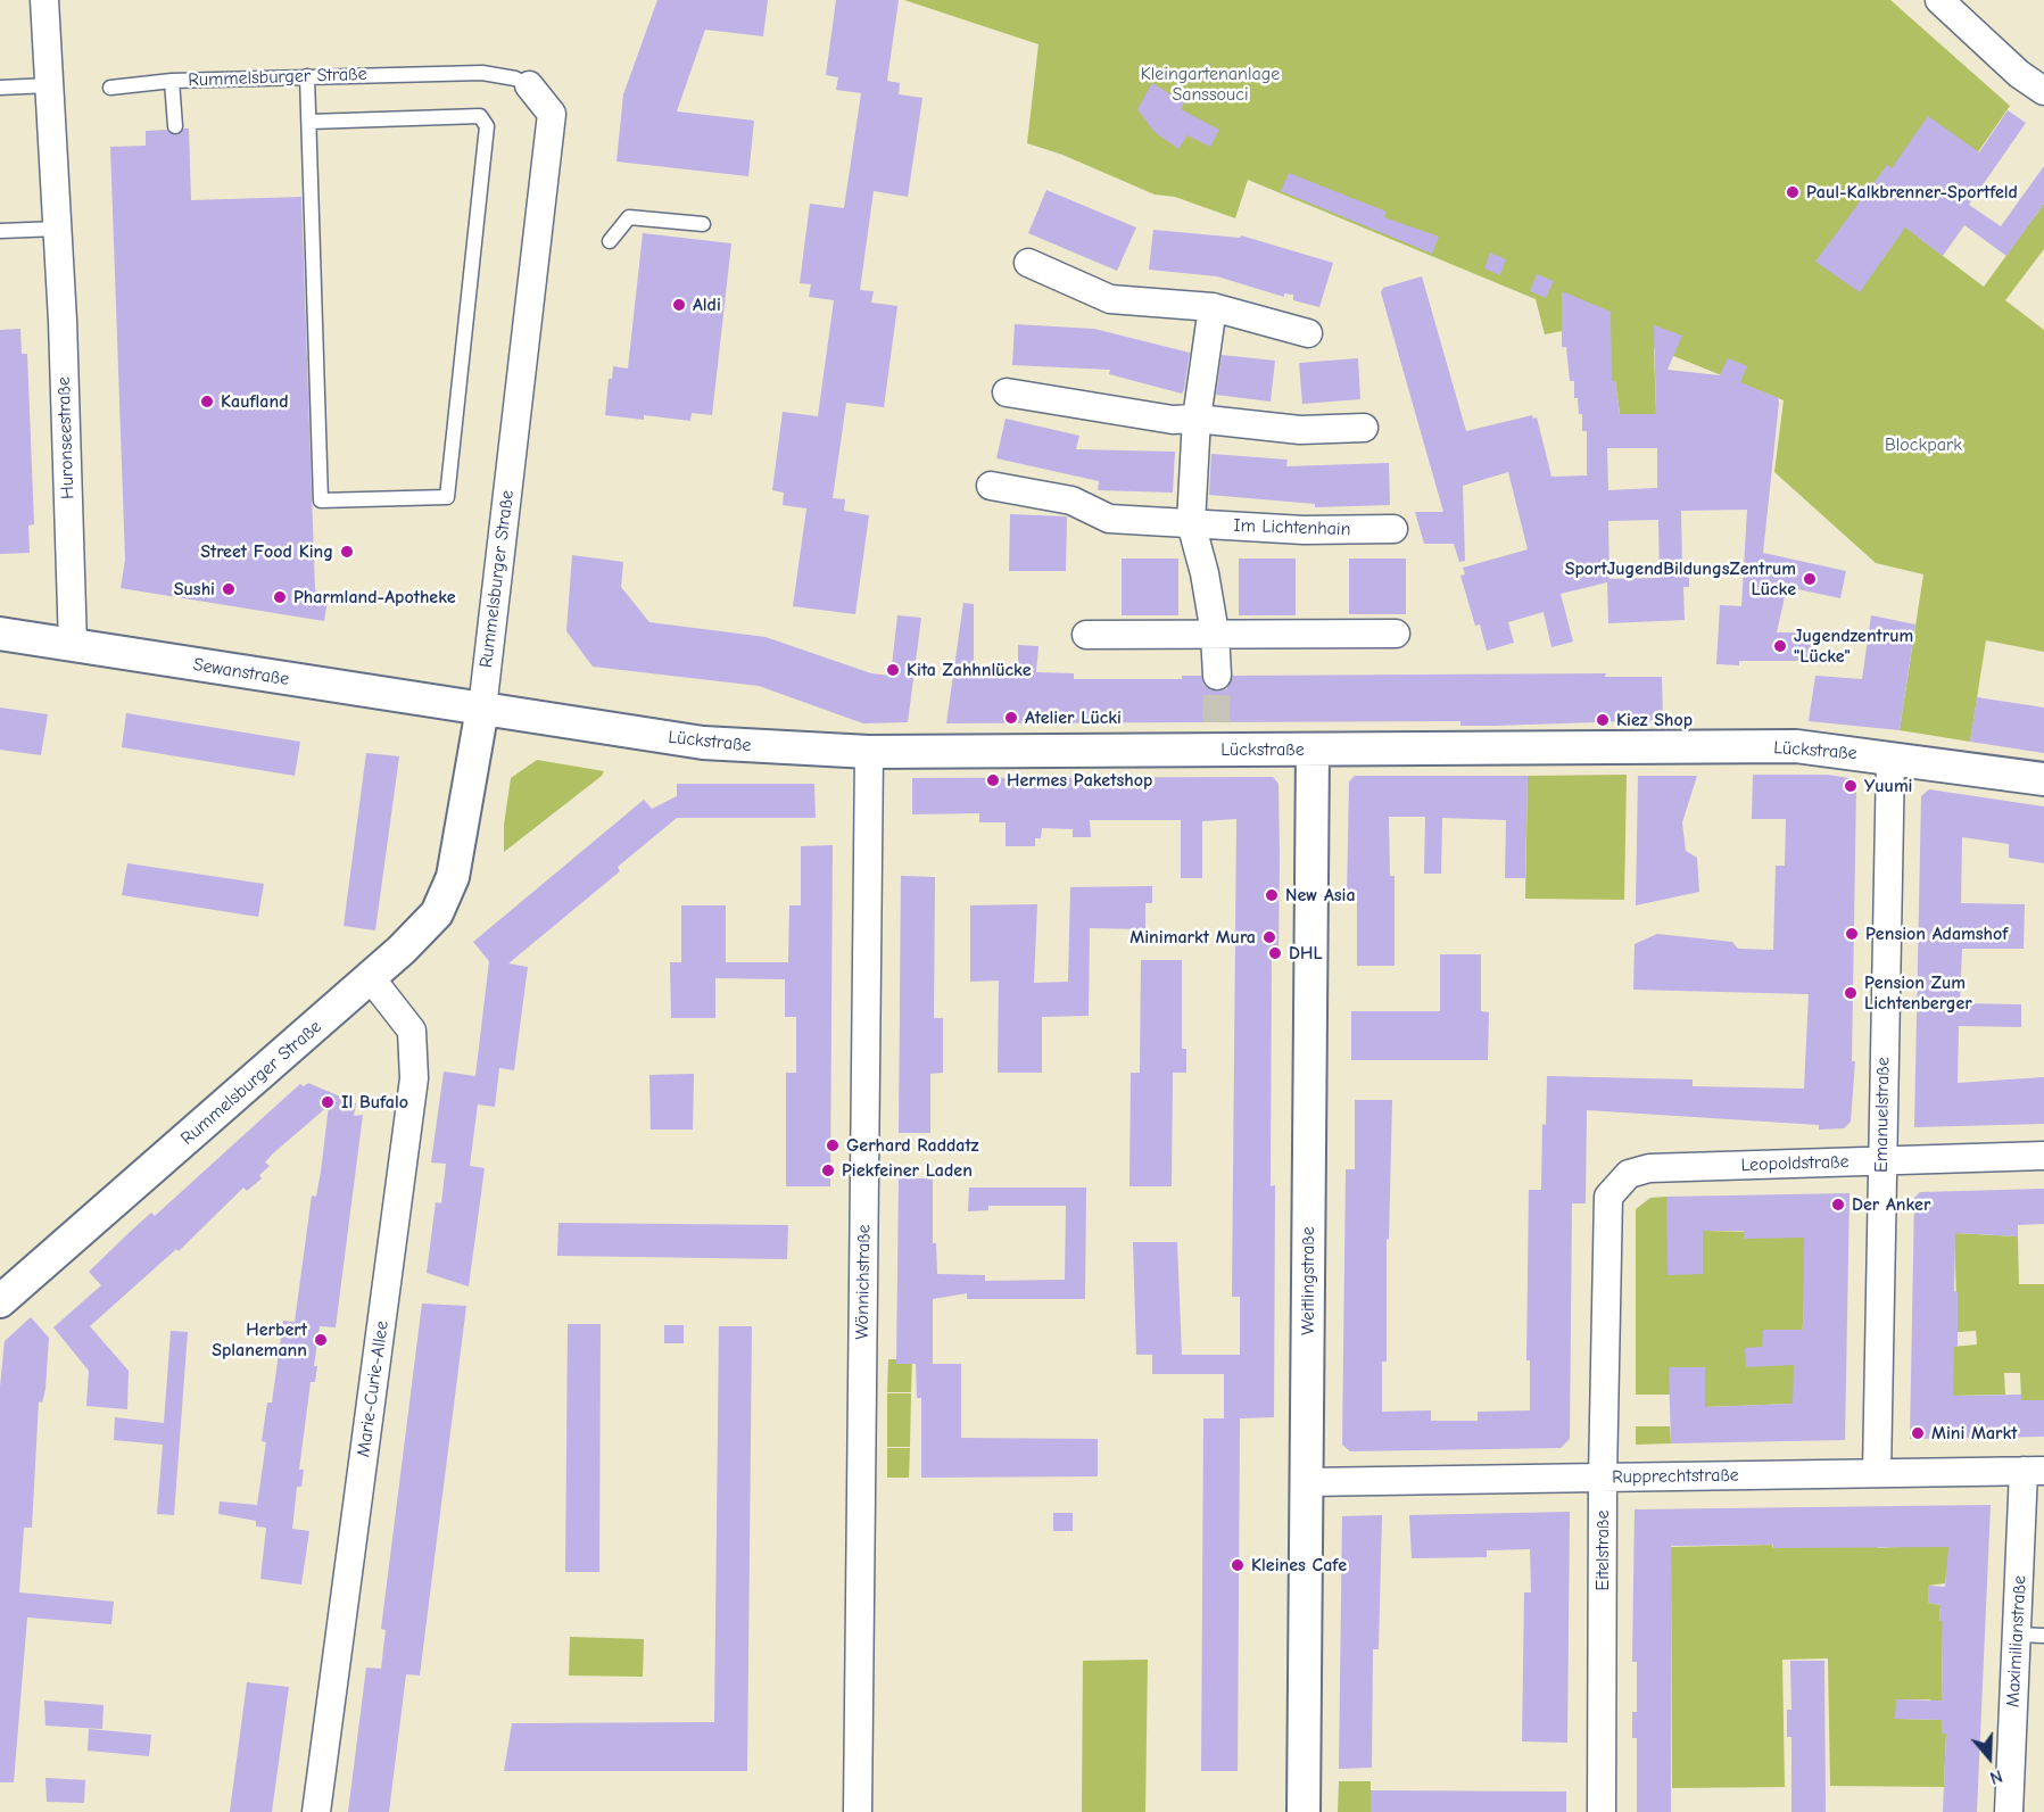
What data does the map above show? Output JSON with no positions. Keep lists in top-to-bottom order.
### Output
{
  "streets": {
    "street": [
      "Rummelsburger Straße",
      "Huronseestraße",
      "Im Lichtenhain",
      "Sewanstraße",
      "Lückstraße",
      "Emanuelstraße",
      "Leopoldstraße",
      "Weitlingstraße",
      "Wönnichstraße",
      "Marie-Curie-Allee",
      "Rupprechtstraße",
      "Eitelstraße",
      "Maximilianstraße"
    ]
  },
  "crossings": [
    ["Rummelsburger Straße", "Sewanstraße"],
    ["Rummelsburger Straße", "Lückstraße"],
    ["Rummelsburger Straße", "Marie-Curie-Allee"],
    ["Huronseestraße", "Sewanstraße"],
    ["Sewanstraße", "Lückstraße"],
    ["Lückstraße", "Emanuelstraße"],
    ["Lückstraße", "Weitlingstraße"],
    ["Lückstraße", "Wönnichstraße"],
    ["Emanuelstraße", "Leopoldstraße"],
    ["Emanuelstraße", "Rupprechtstraße"],
    ["Leopoldstraße", "Eitelstraße"],
    ["Weitlingstraße", "Rupprechtstraße"],
    ["Rupprechtstraße", "Eitelstraße"],
    ["Rupprechtstraße", "Maximilianstraße"]
  ],
  "parks": ["Kleingartenanlage Sanssouci", "Blockpark"],
  "places": [
    "Paul-Kalkbrenner-Sportfeld",
    "Aldi",
    "Kaufland",
    "Street Food King",
    "SportJugendBildungsZentrum Lücke",
    "Sushi",
    "Pharmland-Apotheke",
    "Jugendzentrum \"Lücke\"",
    "Kita Zahhnlücke",
    "Atelier Lücki",
    "Kiez Shop",
    "Hermes Paketshop",
    "Yuumi",
    "New Asia",
    "Pension Adamshof",
    "Minimarkt Mura",
    "DHL",
    "Pension Zum Lichtenberger",
    "Il Bufalo",
    "Gerhard Raddatz",
    "Piekfeiner Laden",
    "Der Anker",
    "Herbert Splanemann",
    "Mini Markt",
    "Kleines Cafe"
  ],
  "north": "bottom"
}
